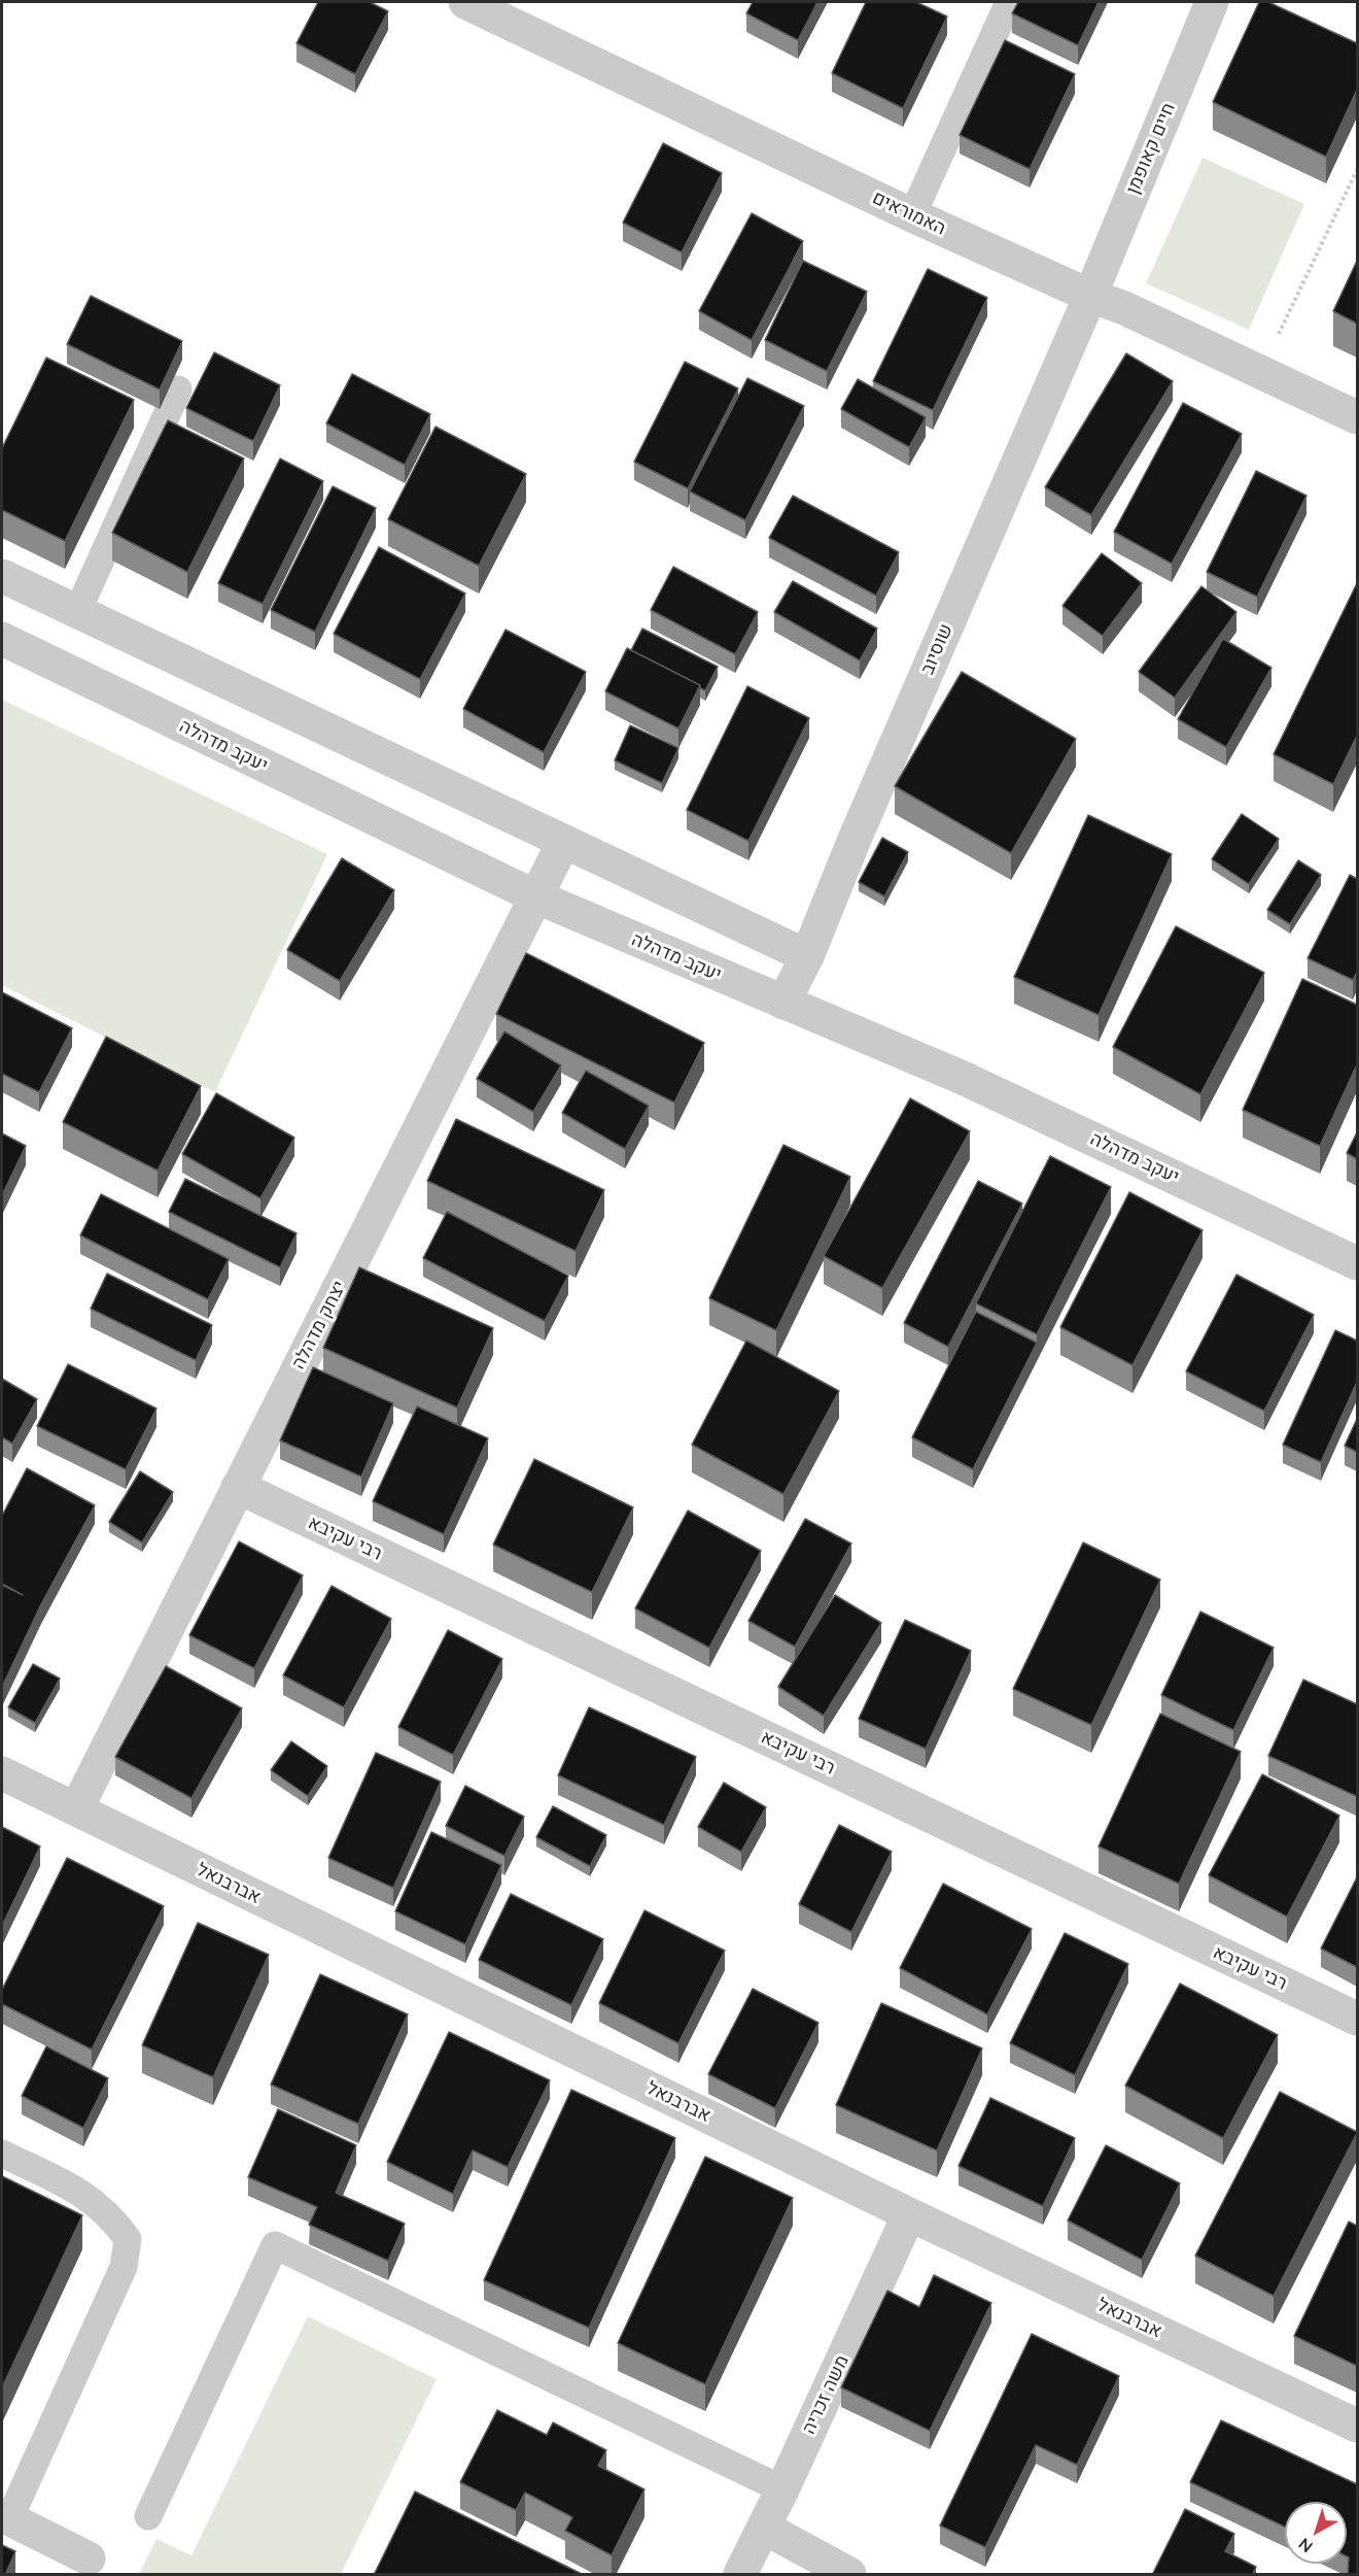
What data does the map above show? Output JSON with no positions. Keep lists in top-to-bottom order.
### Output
{
  "streets": {
    "street": [
      "חיים קאופמן",
      "האמוראים",
      "שוסיוב",
      "יעקב מדהלה",
      "יצחק מדהלה",
      "רבי עקיבא",
      "אברבנאל",
      "משה זכריה"
    ]
  },
  "crossings": [
    ["חיים קאופמן", "האמוראים"],
    ["חיים קאופמן", "שוסיוב"],
    ["האמוראים", "שוסיוב"],
    ["שוסיוב", "יעקב מדהלה"],
    ["יעקב מדהלה", "יצחק מדהלה"],
    ["יצחק מדהלה", "רבי עקיבא"],
    ["יצחק מדהלה", "אברבנאל"],
    ["אברבנאל", "משה זכריה"]
  ],
  "north": "bottom left"
}
